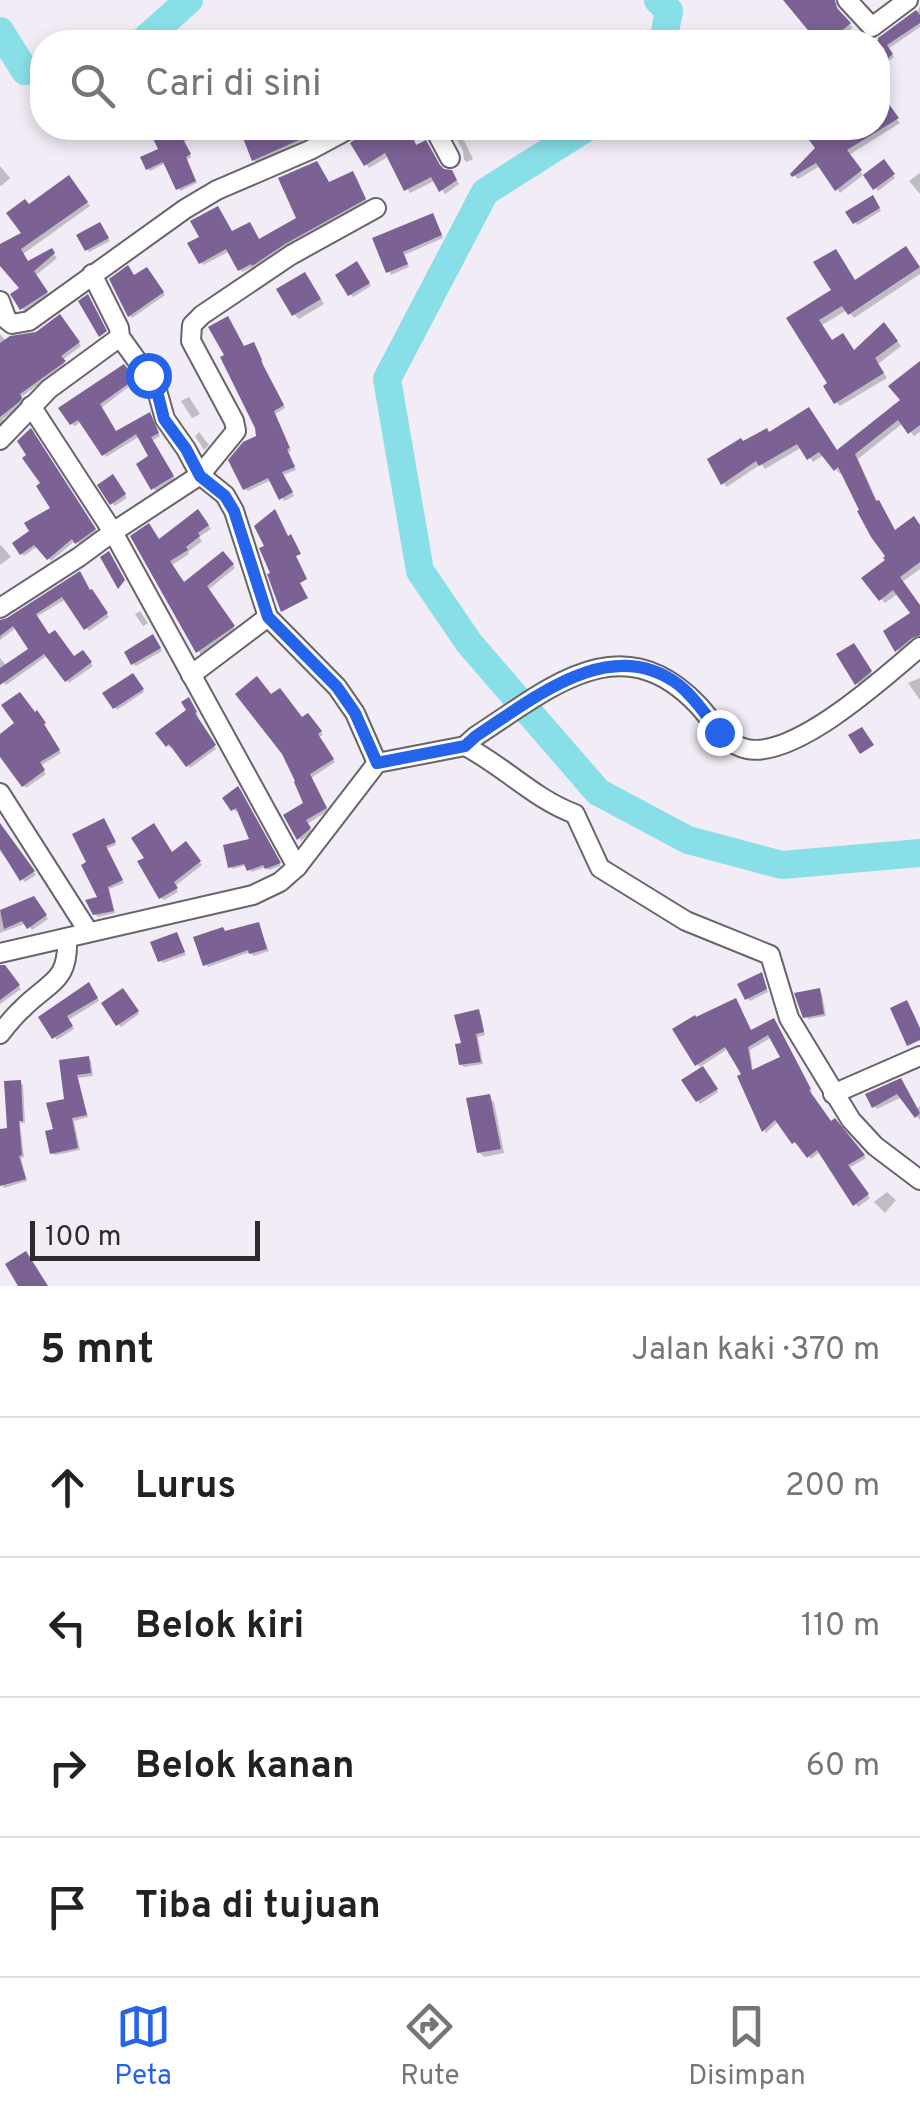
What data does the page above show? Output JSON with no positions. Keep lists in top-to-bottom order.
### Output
{
  "scale_bar": "100 m",
  "page": {
    "search": "Cari di sini",
    "scale": "100 m",
    "heading": ["5 mnt", "Jalan kaki · 370 m"],
    "list": [
      ["Lurus", "200 m"],
      ["Belok kiri", "110 m"],
      ["Belok kanan", "60 m"],
      "Tiba di tujuan"
    ],
    "nav": ["Peta", "Rute", "Disimpan"]
  }
}
